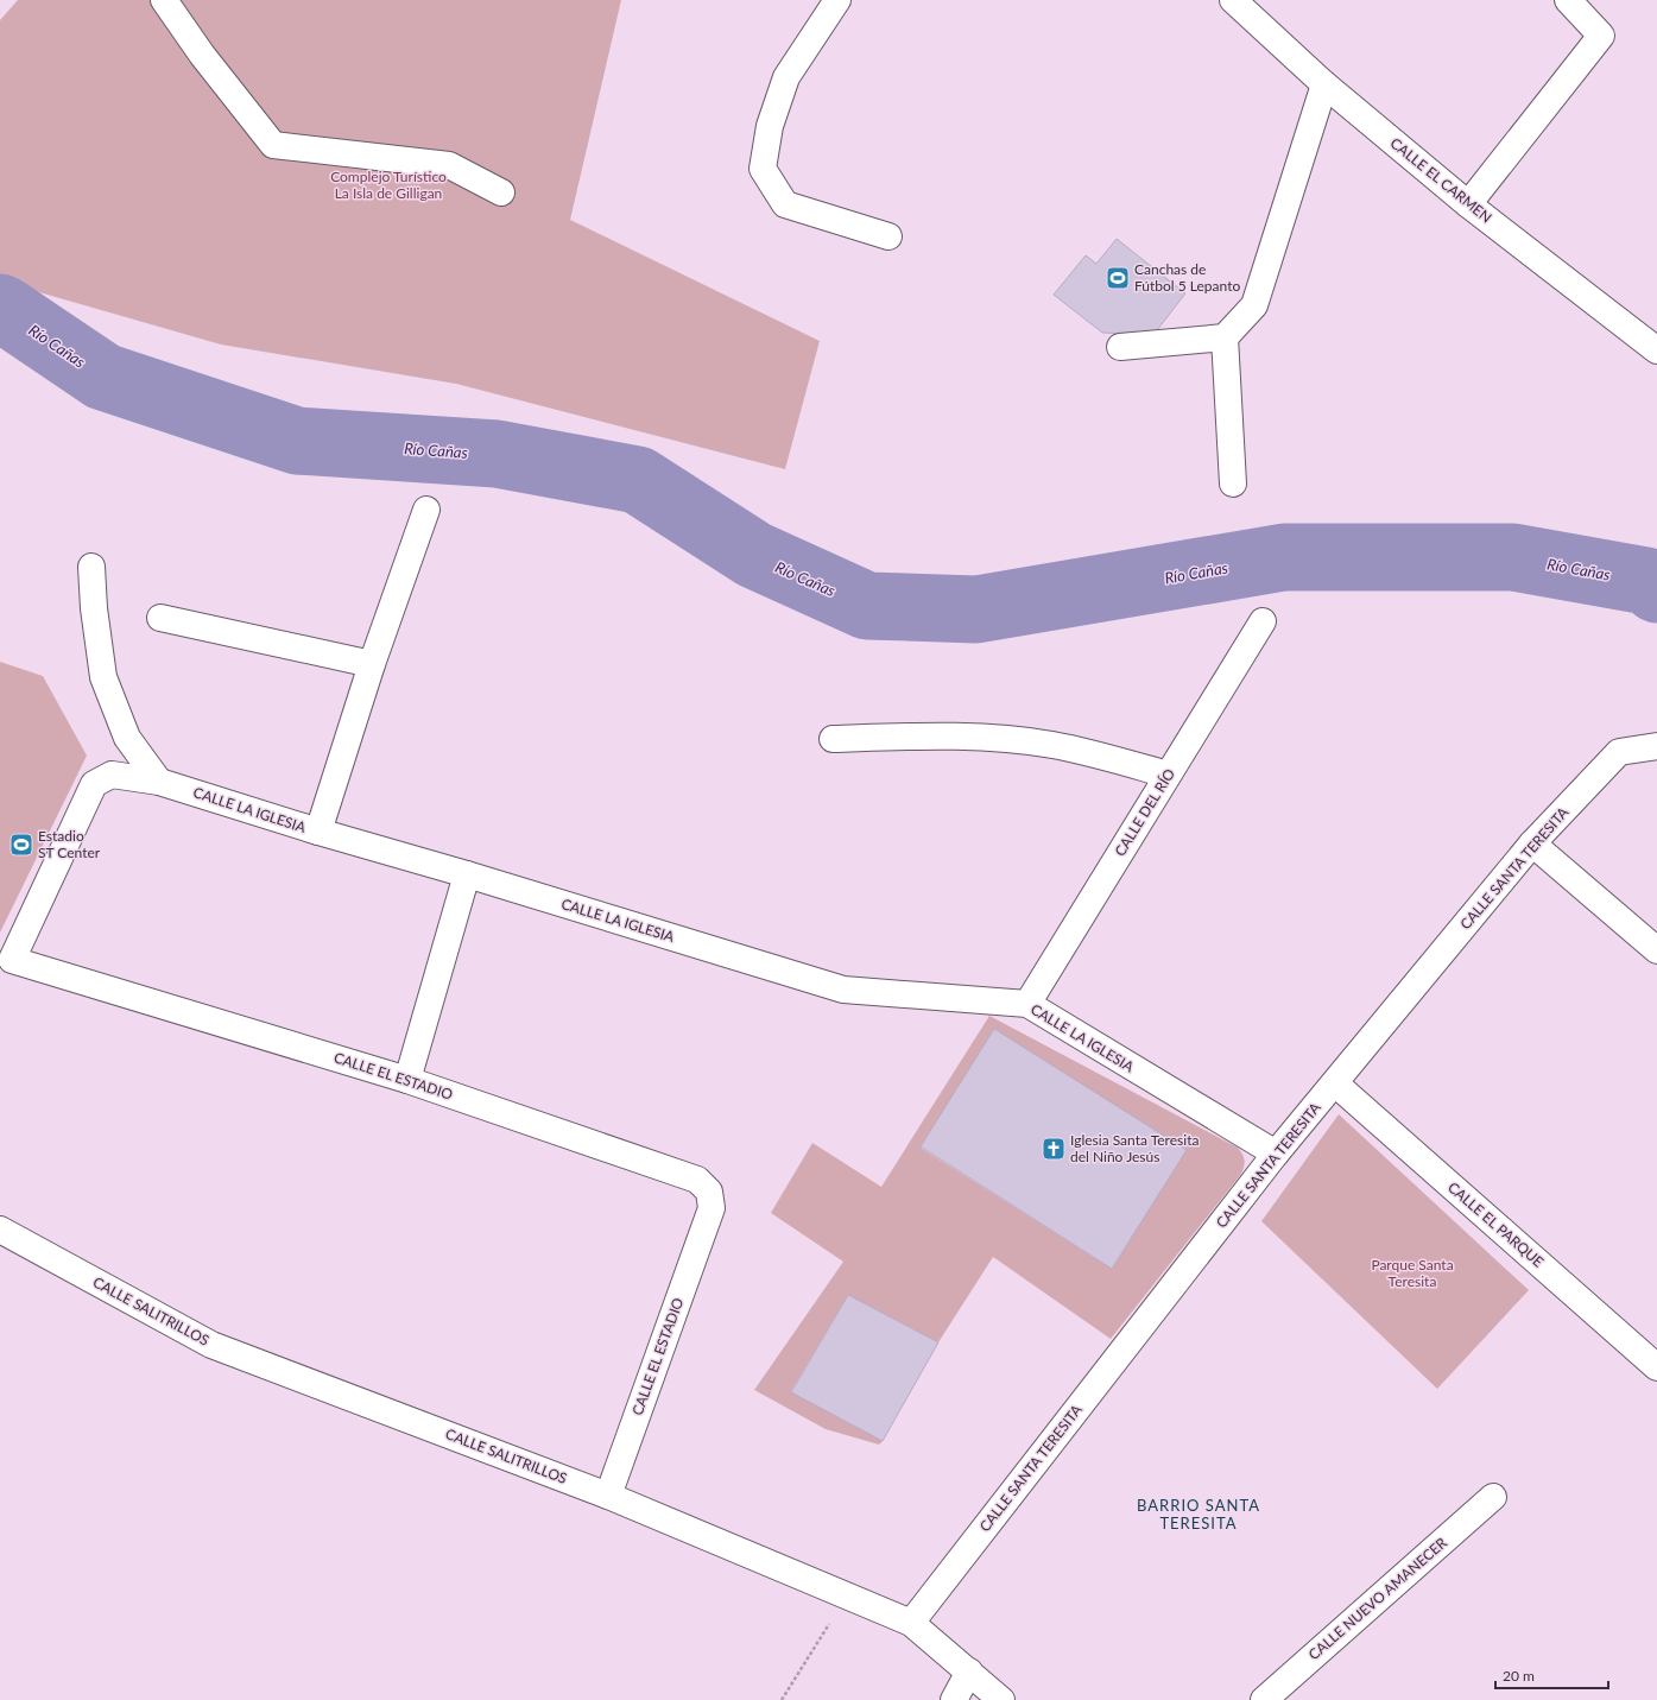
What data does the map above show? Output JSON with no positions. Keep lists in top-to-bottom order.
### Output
{
  "streets": {
    "street": [
      "CALLE EL CARMEN",
      "CALLE LA IGLESIA",
      "CALLE DEL RÍO",
      "CALLE SANTA TERESITA",
      "CALLE EL ESTADIO",
      "CALLE EL PARQUE",
      "CALLE SALITRILLOS",
      "CALLE NUEVO AMANECER"
    ]
  },
  "crossings": [
    ["CALLE LA IGLESIA", "CALLE DEL RÍO"],
    ["CALLE LA IGLESIA", "CALLE SANTA TERESITA"],
    ["CALLE LA IGLESIA", "CALLE EL ESTADIO"],
    ["CALLE SANTA TERESITA", "CALLE EL PARQUE"],
    ["CALLE SANTA TERESITA", "CALLE SALITRILLOS"],
    ["CALLE EL ESTADIO", "CALLE SALITRILLOS"]
  ],
  "districts": ["BARRIO SANTA TERESITA"],
  "water": ["Río Cañas"],
  "parks": ["Complejo Turístico La Isla de Gilligan", "Parque Santa Teresita"],
  "places": {
    "sports": ["Canchas de Fútbol 5 Lepanto", "Estadio ST Center"],
    "church": ["Iglesia Santa Teresita del Niño Jesús"]
  },
  "scale_bar": "20 m"
}
